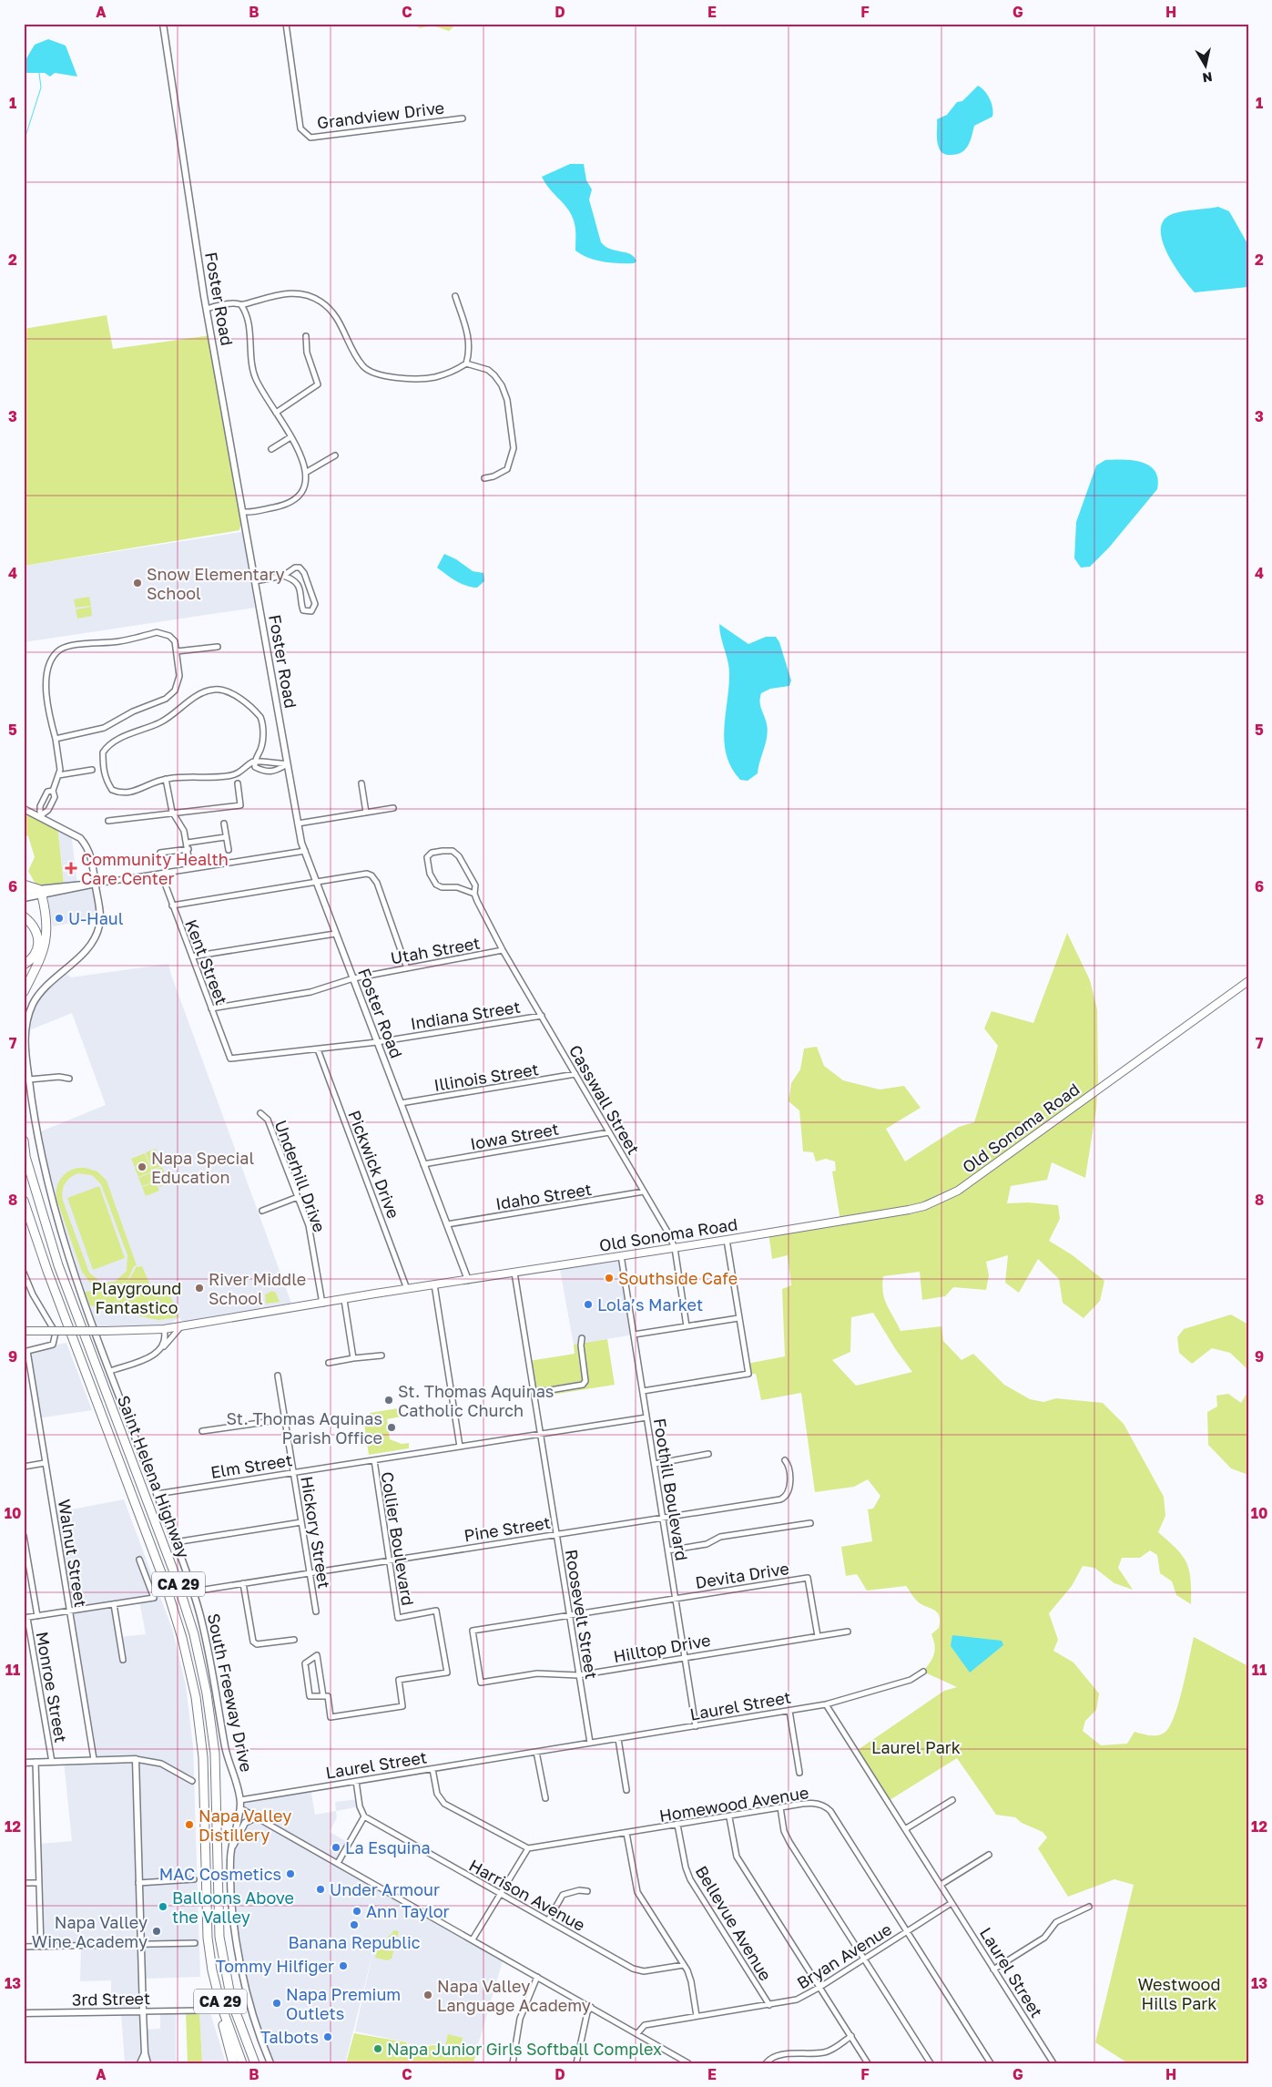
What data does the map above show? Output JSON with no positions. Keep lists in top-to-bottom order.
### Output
{
  "streets": {
    "highway": ["Saint Helena Highway", "CA 29"],
    "main road": ["Old Sonoma Road"],
    "street": [
      "Grandview Drive",
      "Foster Road",
      "Utah Street",
      "Kent Street",
      "Indiana Street",
      "Illinois Street",
      "Casswall Street",
      "Iowa Street",
      "Pickwick Drive",
      "Underhill Drive",
      "Idaho Street",
      "Elm Street",
      "Foothill Boulevard",
      "Pine Street",
      "Hickory Street",
      "Collier Boulevard",
      "Walnut Street",
      "Devita Drive",
      "Roosevelt Street",
      "Hilltop Drive",
      "Monroe Street",
      "South Freeway Drive",
      "Laurel Street",
      "Homewood Avenue",
      "Harrison Avenue",
      "Bellevue Avenue",
      "Bryan Avenue",
      "3rd Street"
    ]
  },
  "crossings": [
    ["Foster Road", "Utah Street"],
    ["Foster Road", "Indiana Street"],
    ["Foster Road", "Illinois Street"],
    ["Foster Road", "Old Sonoma Road"],
    ["Foster Road", "Iowa Street"],
    ["Foster Road", "Idaho Street"],
    ["Utah Street", "Kent Street"],
    ["Utah Street", "Casswall Street"],
    ["Kent Street", "Indiana Street"],
    ["Indiana Street", "Casswall Street"],
    ["Indiana Street", "Pickwick Drive"],
    ["Illinois Street", "Casswall Street"],
    ["Casswall Street", "Old Sonoma Road"],
    ["Casswall Street", "Iowa Street"],
    ["Casswall Street", "Idaho Street"],
    ["Old Sonoma Road", "Pickwick Drive"],
    ["Old Sonoma Road", "Underhill Drive"],
    ["Old Sonoma Road", "Foothill Boulevard"],
    ["Old Sonoma Road", "Roosevelt Street"],
    ["Elm Street", "Foothill Boulevard"],
    ["Elm Street", "Hickory Street"],
    ["Elm Street", "Collier Boulevard"],
    ["Elm Street", "Roosevelt Street"],
    ["Elm Street", "South Freeway Drive"],
    ["Foothill Boulevard", "Pine Street"],
    ["Foothill Boulevard", "Devita Drive"],
    ["Foothill Boulevard", "Hilltop Drive"],
    ["Foothill Boulevard", "Laurel Street"],
    ["Pine Street", "Hickory Street"],
    ["Pine Street", "Collier Boulevard"],
    ["Pine Street", "Roosevelt Street"],
    ["Pine Street", "South Freeway Drive"],
    ["Devita Drive", "Hilltop Drive"],
    ["Roosevelt Street", "Hilltop Drive"],
    ["Roosevelt Street", "Laurel Street"],
    ["South Freeway Drive", "Laurel Street"],
    ["Laurel Street", "Bryan Avenue"],
    ["Homewood Avenue", "Bellevue Avenue"],
    ["Homewood Avenue", "Bryan Avenue"],
    ["Bellevue Avenue", "Bryan Avenue"]
  ],
  "parks": ["Playground Fantastico", "Laurel Park", "Westwood Hills Park"],
  "places": {
    "other": [
      "Snow Elementary School",
      "U-Haul",
      "Napa Special Education",
      "Southside Cafe",
      "River Middle School",
      "Lola’s Market",
      "St. Thomas Aquinas Catholic Church",
      "St. Thomas Aquinas Parish Office",
      "Napa Valley Distillery",
      "La Esquina",
      "MAC Cosmetics",
      "Under Armour",
      "Balloons Above the Valley",
      "Ann Taylor",
      "Banana Republic",
      "Napa Valley Wine Academy",
      "Tommy Hilfiger",
      "Napa Valley Language Academy",
      "Napa Premium Outlets",
      "Talbots",
      "Napa Junior Girls Softball Complex"
    ],
    "health": ["Community Health Care Center"]
  },
  "north": "bottom",
  "grid": {
    "columns": [
      "A",
      "B",
      "C",
      "D",
      "E",
      "F",
      "G",
      "H"
    ],
    "rows": [
      "1",
      "2",
      "3",
      "4",
      "5",
      "6",
      "7",
      "8",
      "9",
      "10",
      "11",
      "12",
      "13"
    ]
  }
}
